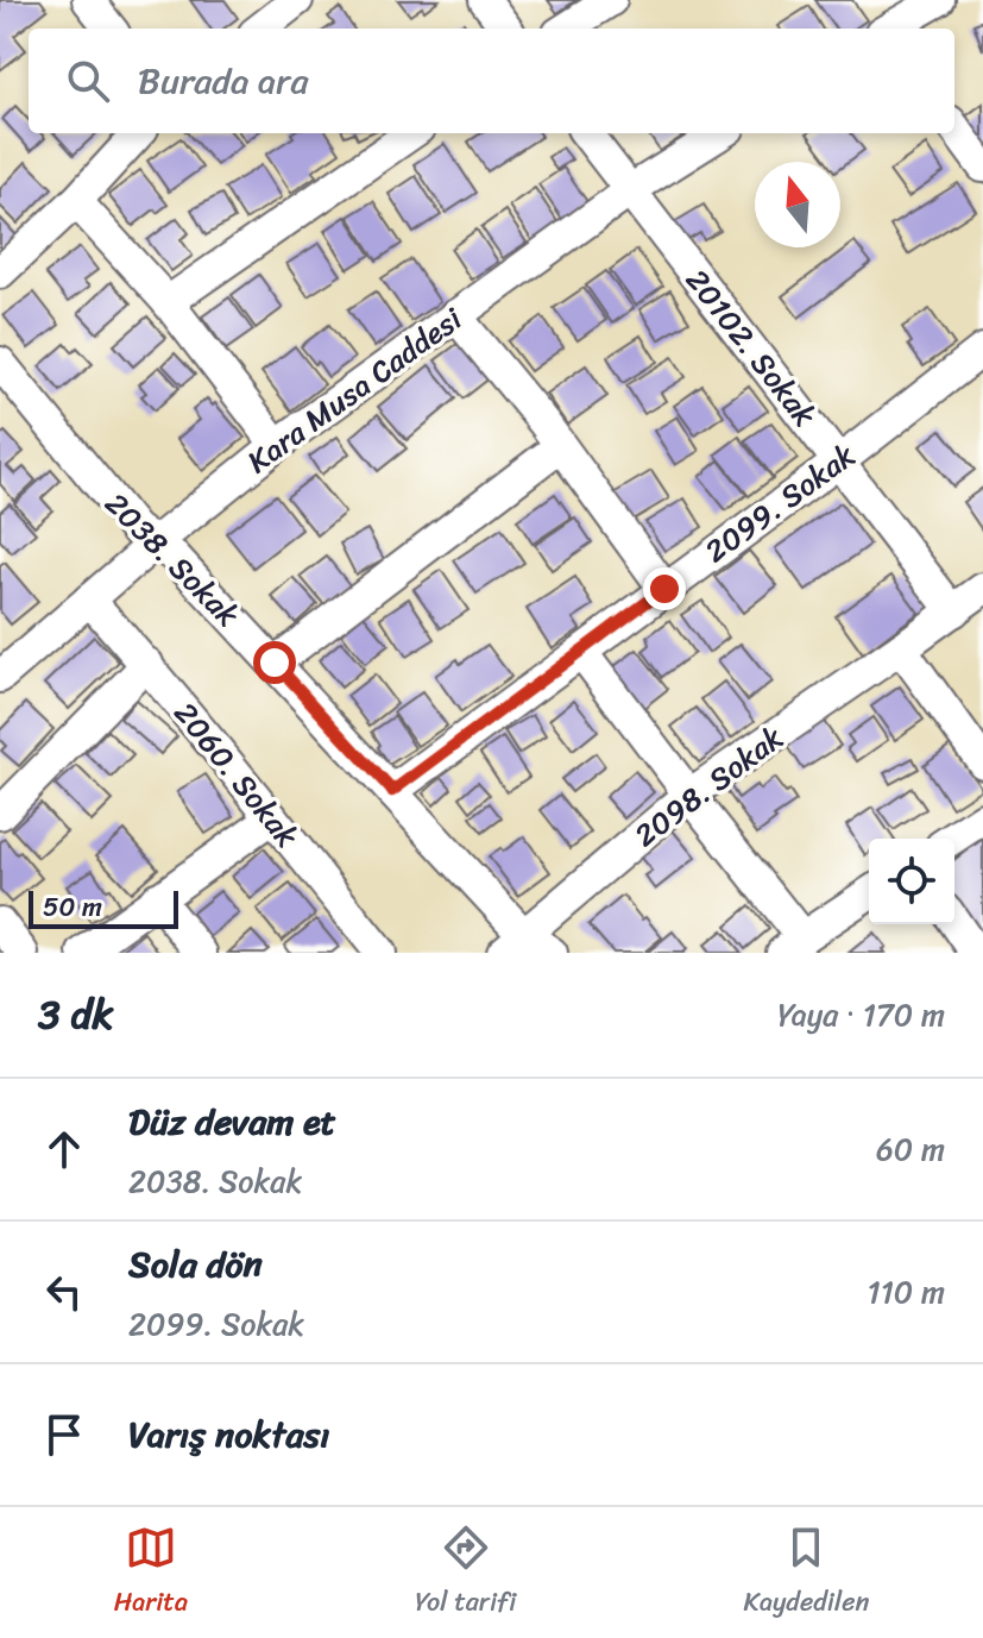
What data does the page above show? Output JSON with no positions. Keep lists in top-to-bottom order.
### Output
{
  "streets": {
    "street": [
      "20102. Sokak",
      "Kara Musa Caddesi",
      "2099. Sokak",
      "2038. Sokak",
      "2060. Sokak",
      "2098. Sokak"
    ]
  },
  "crossings": [
    ["20102. Sokak", "Kara Musa Caddesi"],
    ["20102. Sokak", "2099. Sokak"],
    ["20102. Sokak", "2098. Sokak"],
    ["Kara Musa Caddesi", "2038. Sokak"],
    ["Kara Musa Caddesi", "2060. Sokak"],
    ["2099. Sokak", "2038. Sokak"],
    ["2038. Sokak", "2098. Sokak"]
  ],
  "scale_bar": "50 m",
  "north": "top",
  "page": {
    "search": "Burada ara",
    "scale": "50 m",
    "heading": ["3 dk", "Yaya · 170 m"],
    "list": [
      ["Düz devam et", "2038. Sokak", "60 m"],
      ["Sola dön", "2099. Sokak", "110 m"],
      "Varış noktası"
    ],
    "nav": ["Harita", "Yol tarifi", "Kaydedilen"]
  }
}
